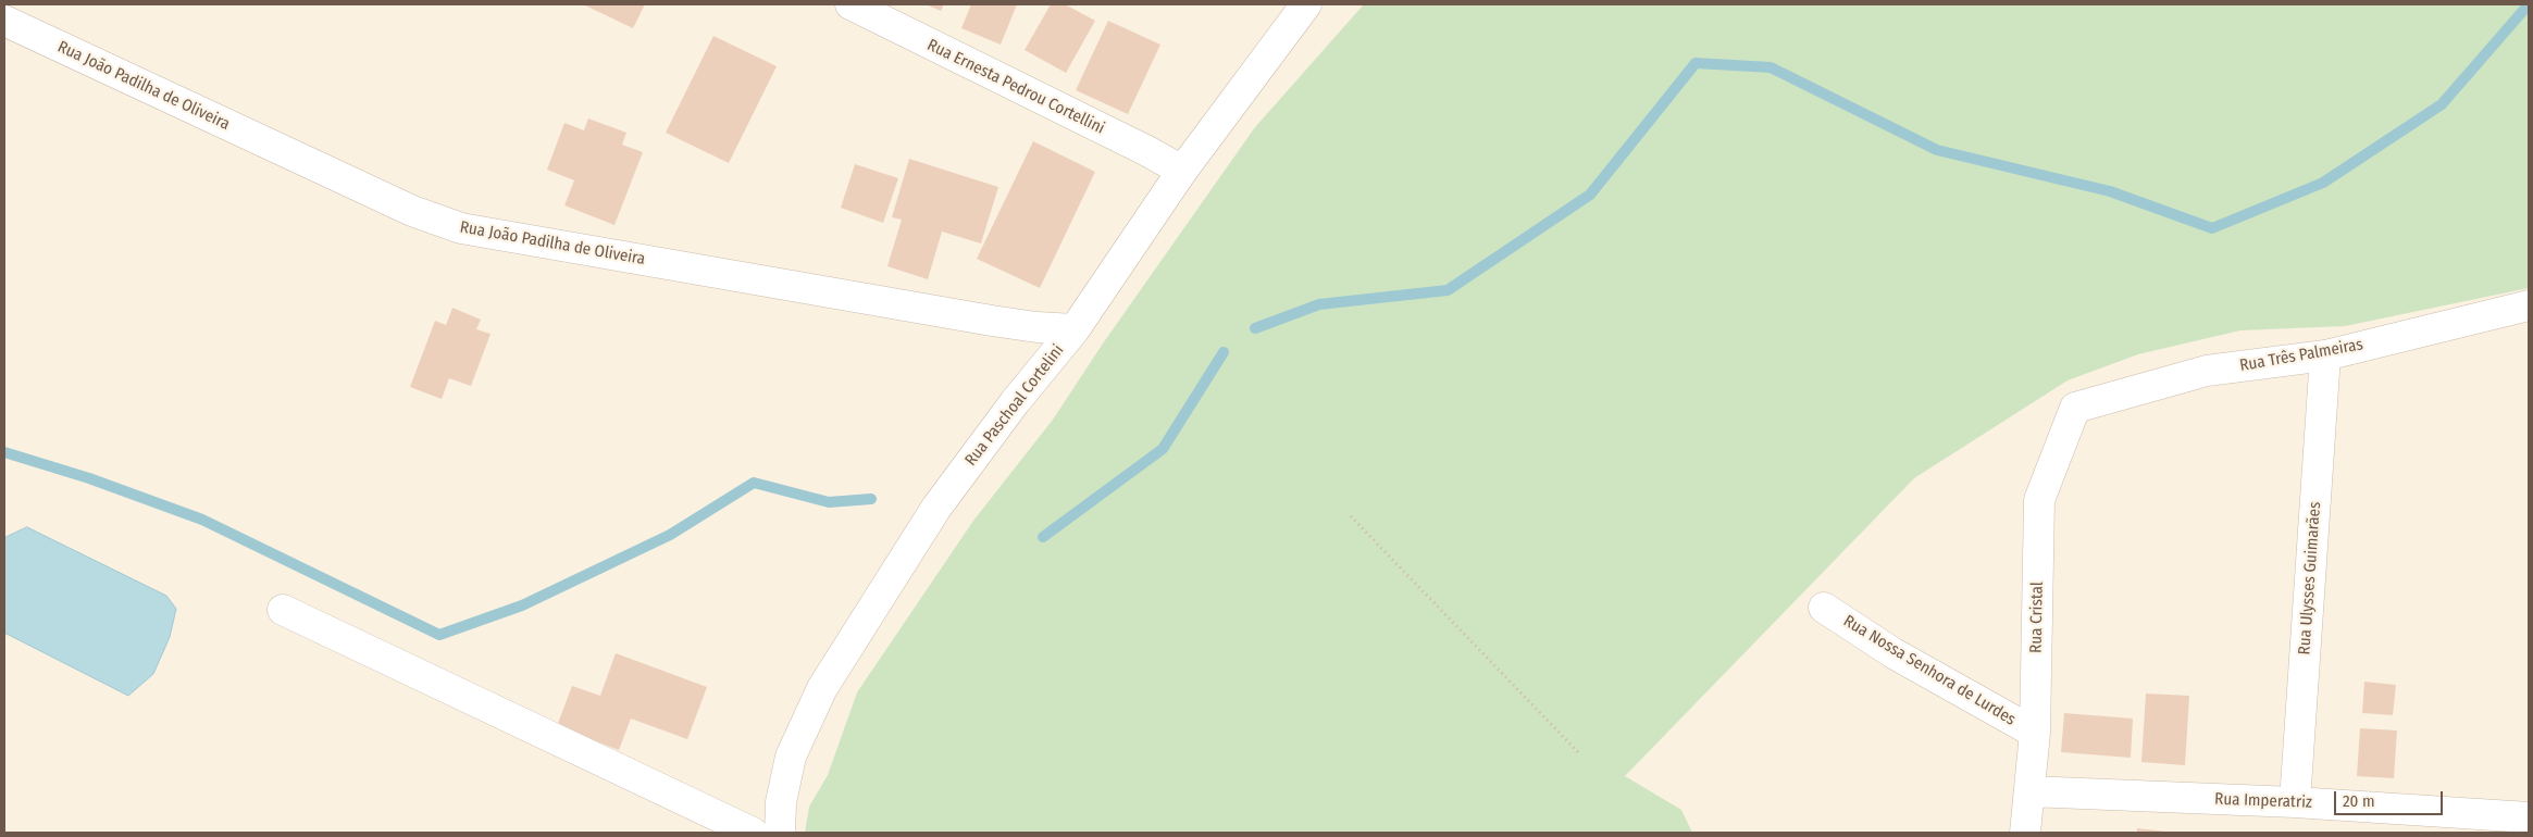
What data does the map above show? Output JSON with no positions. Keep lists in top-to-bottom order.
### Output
{
  "streets": {
    "street": [
      "Rua João Padilha de Oliveira",
      "Rua Ernesta Pedrou Cortellini",
      "Rua Três Palmeiras",
      "Rua Paschoal Cortelini",
      "Rua Ulysses Guimarães",
      "Rua Cristal",
      "Rua Nossa Senhora de Lurdes",
      "Rua Imperatriz"
    ]
  },
  "crossings": [
    ["Rua João Padilha de Oliveira", "Rua Paschoal Cortelini"],
    ["Rua Ernesta Pedrou Cortellini", "Rua Paschoal Cortelini"],
    ["Rua Três Palmeiras", "Rua Ulysses Guimarães"],
    ["Rua Três Palmeiras", "Rua Cristal"],
    ["Rua Ulysses Guimarães", "Rua Imperatriz"],
    ["Rua Cristal", "Rua Nossa Senhora de Lurdes"],
    ["Rua Cristal", "Rua Imperatriz"]
  ],
  "scale_bar": "20 m"
}
